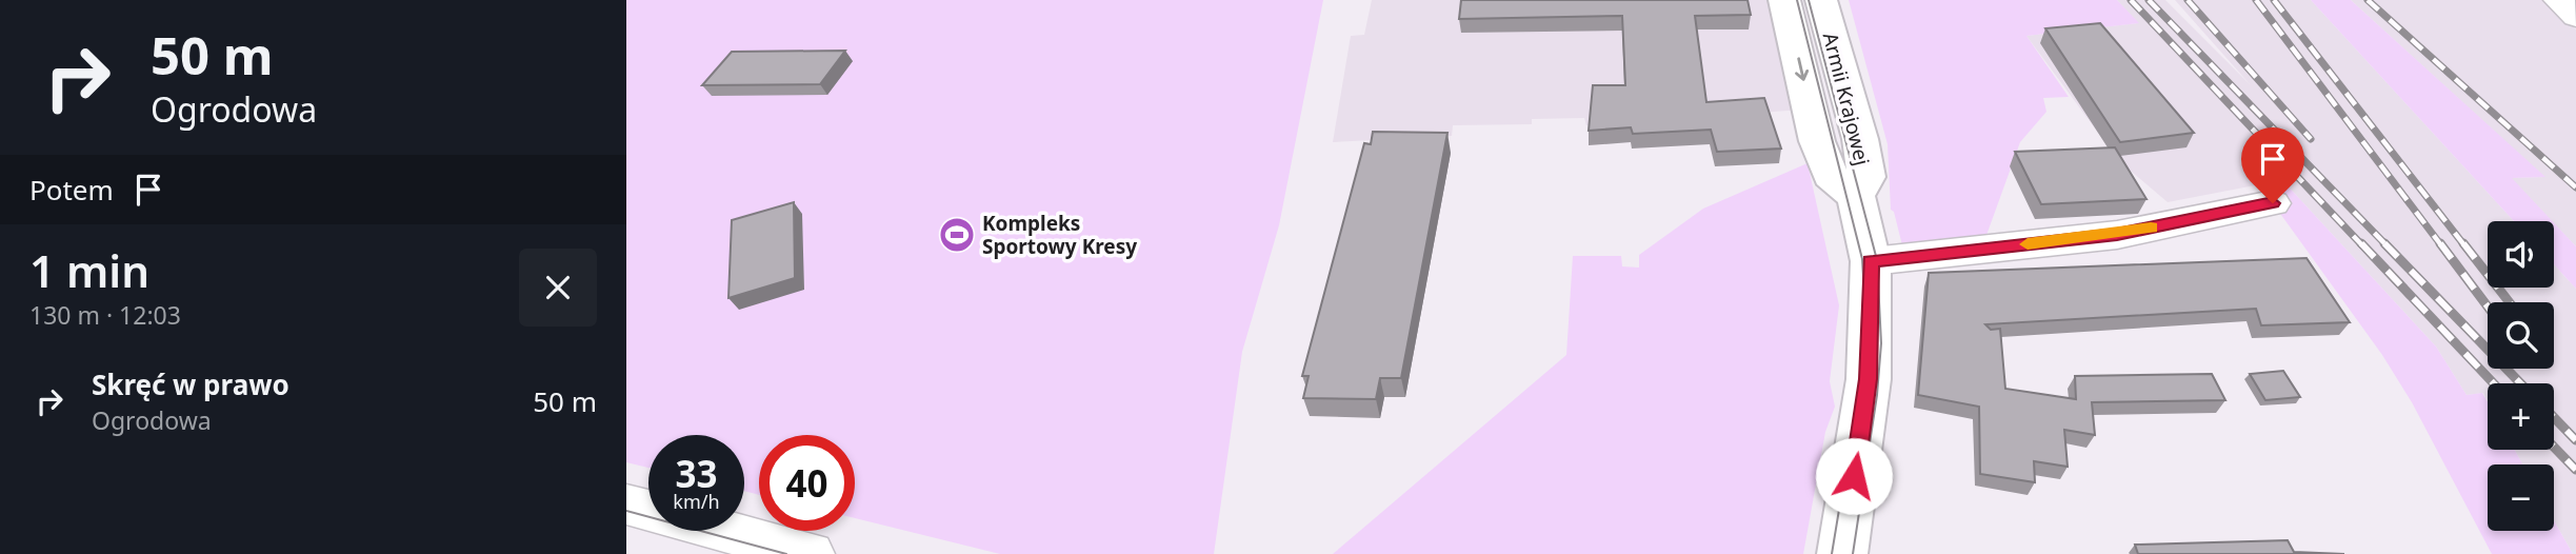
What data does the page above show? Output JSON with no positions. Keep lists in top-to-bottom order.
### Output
{
  "streets": {
    "street": ["Armii Krajowej"]
  },
  "places": {
    "sports": ["Kompleks Sportowy Kresy"]
  },
  "page": {
    "turn": ["50 m", "Ogrodowa"],
    "then": "Potem",
    "map_buttons": ["+", "−"],
    "heading": ["1 min", "130 m · 12:03"],
    "list": [
      {
        "name": "Skręć w prawo",
        "note": "Ogrodowa",
        "value": "50 m"
      }
    ],
    "speed": "33 km/h",
    "limit": "40"
  }
}
